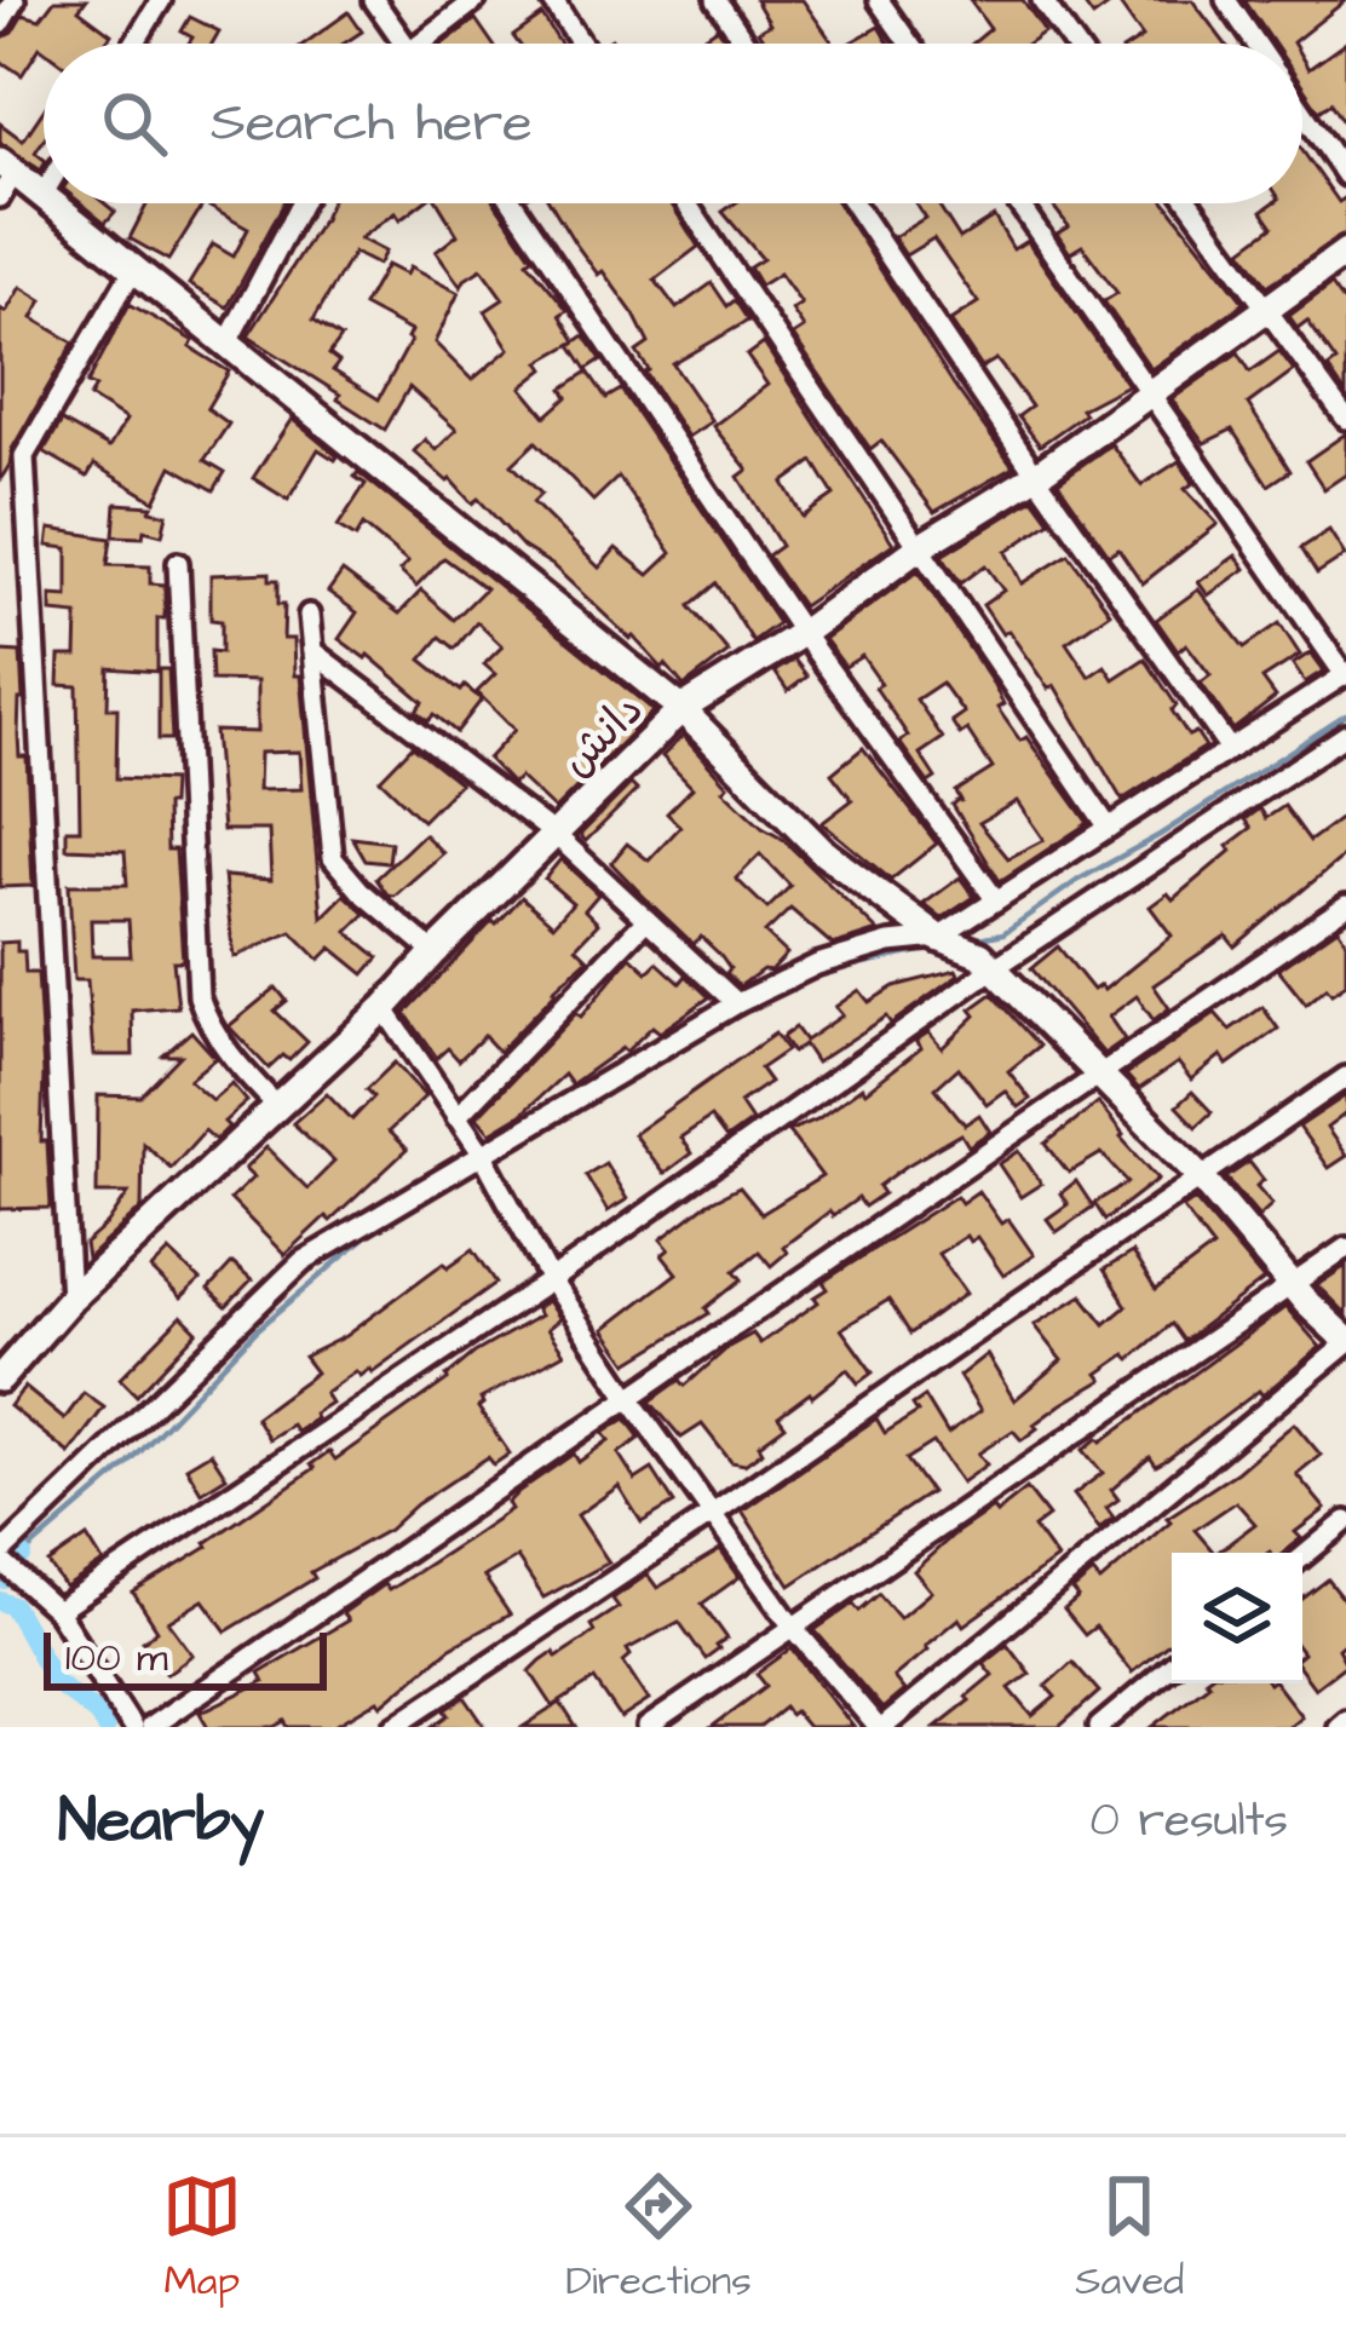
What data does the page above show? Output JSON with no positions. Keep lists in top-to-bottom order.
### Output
{
  "streets": {
    "main road": ["دانش"]
  },
  "scale_bar": "100 m",
  "page": {
    "search": "Search here",
    "scale": "100 m",
    "heading": ["Nearby", "0 results"],
    "nav": ["Map", "Directions", "Saved"]
  }
}
